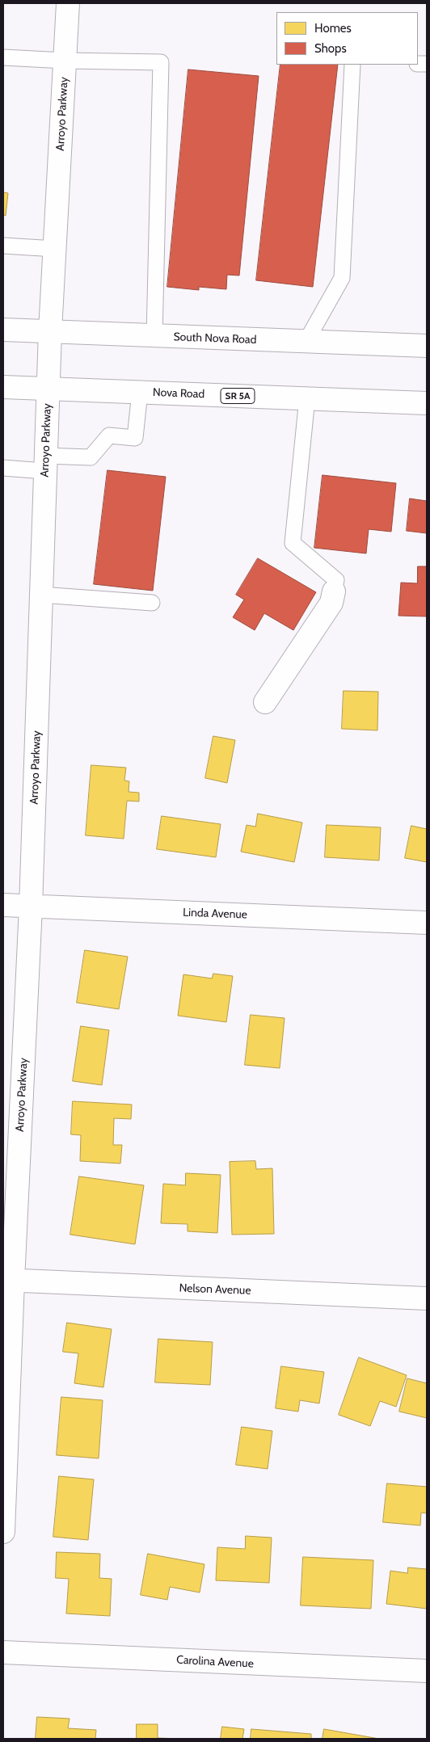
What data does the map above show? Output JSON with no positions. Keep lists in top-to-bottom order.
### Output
{
  "streets": {
    "street": [
      "Arroyo Parkway",
      "South Nova Road",
      "Nova Road",
      "SR 5A",
      "Linda Avenue",
      "Nelson Avenue",
      "Carolina Avenue"
    ]
  },
  "crossings": [
    ["Arroyo Parkway", "South Nova Road"],
    ["Arroyo Parkway", "Nova Road"],
    ["Arroyo Parkway", "Linda Avenue"],
    ["Arroyo Parkway", "Nelson Avenue"]
  ],
  "legend": ["Homes", "Shops"]
}
